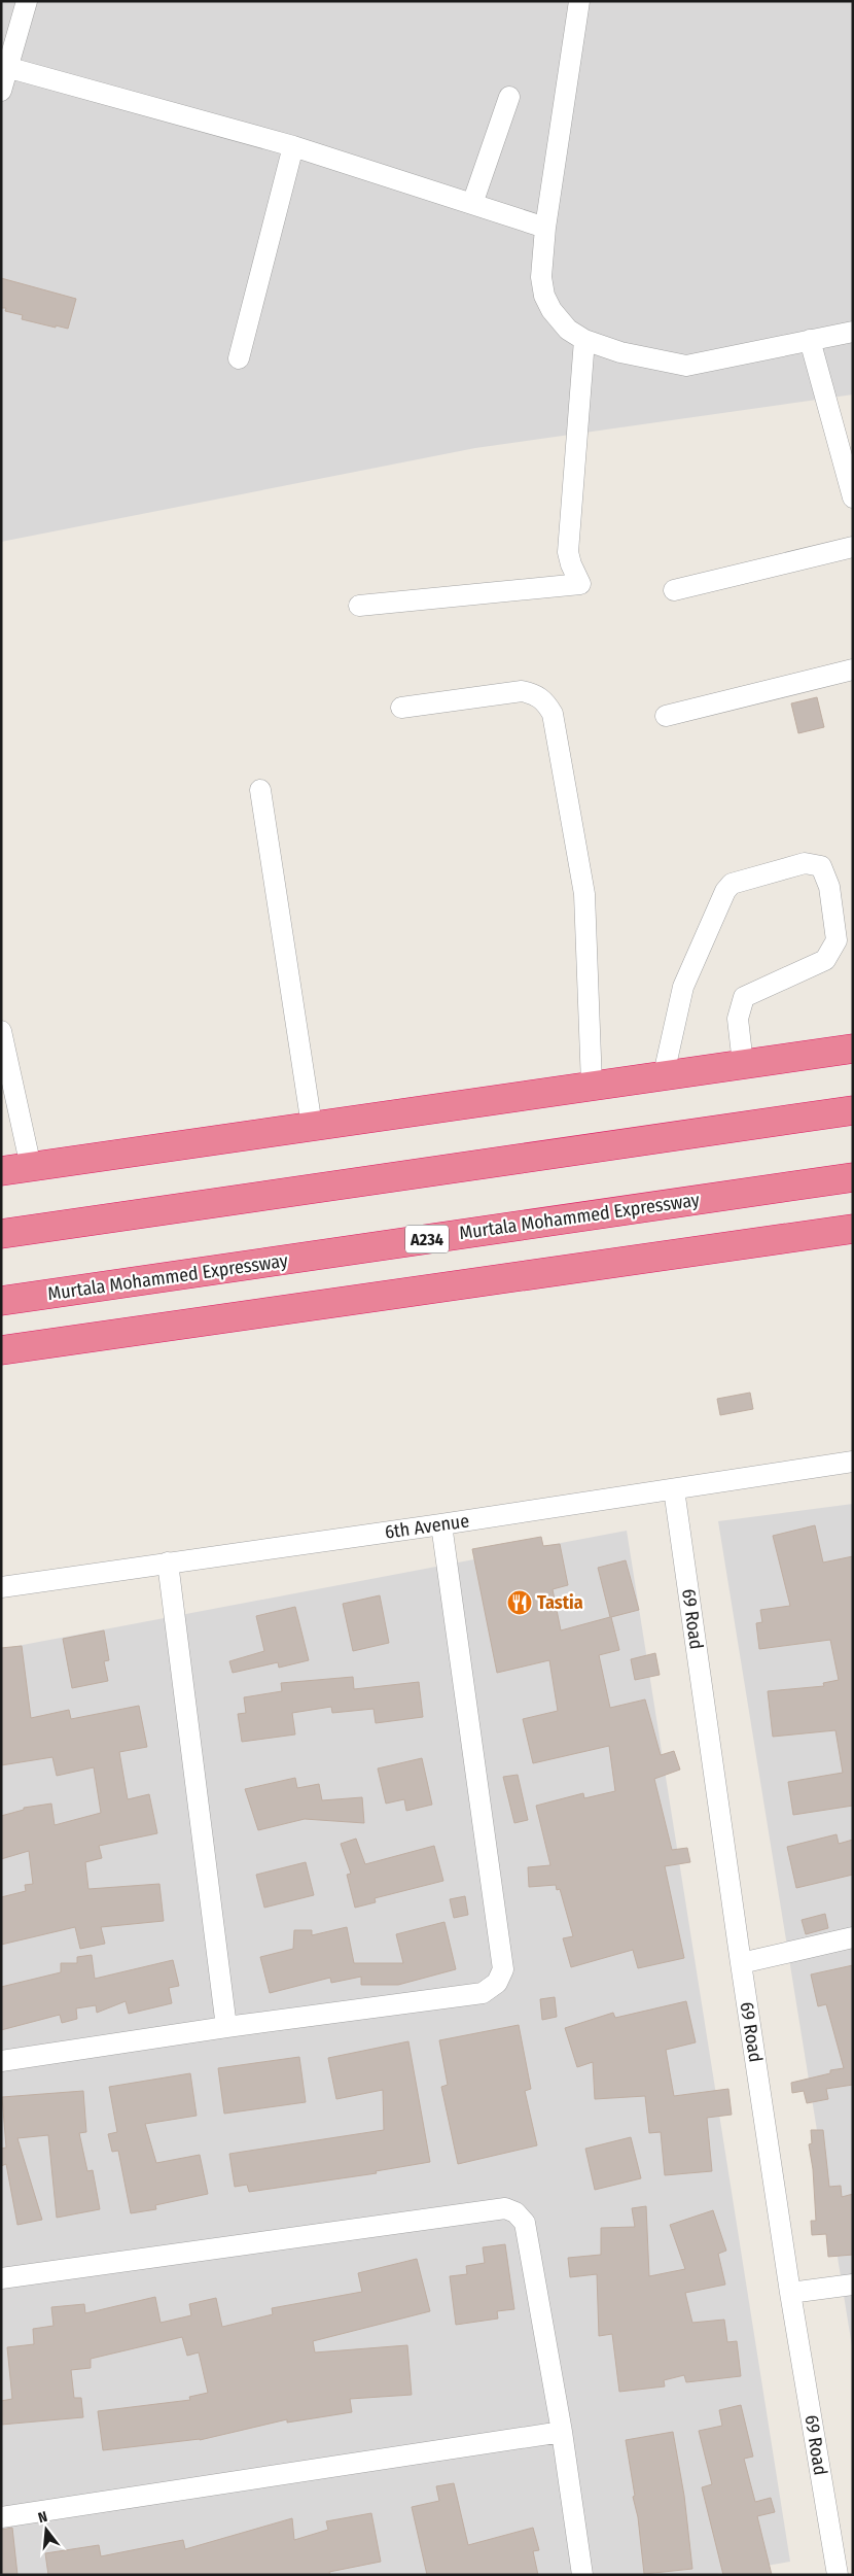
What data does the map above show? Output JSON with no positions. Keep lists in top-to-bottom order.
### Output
{
  "streets": {
    "highway": ["Murtala Mohammed Expressway", "A234"],
    "street": ["6th Avenue", "69 Road"]
  },
  "crossings": [
    ["6th Avenue", "69 Road"]
  ],
  "places": {
    "restaurant": ["Tastia"]
  },
  "north": "top"
}
